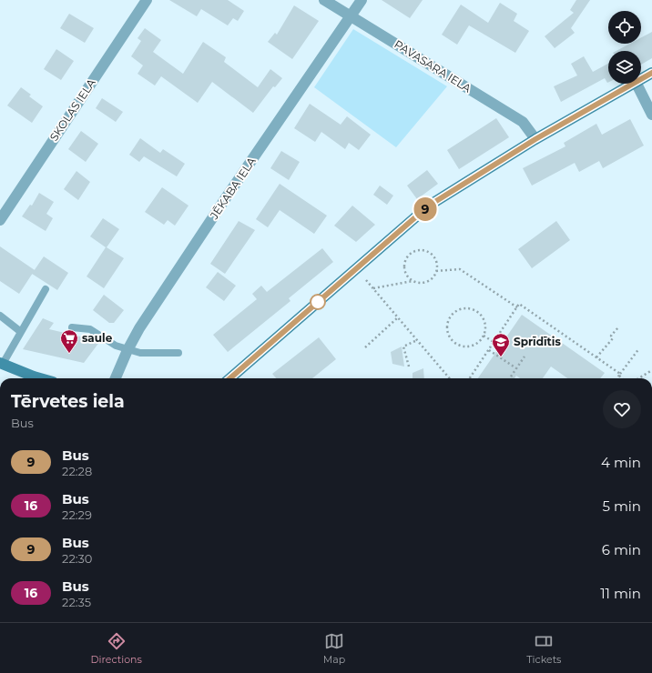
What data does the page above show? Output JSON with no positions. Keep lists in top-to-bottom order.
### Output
{
  "streets": {
    "street": ["PAVASARA IELA", "SKOLAS IELA", "JĒKABA IELA"]
  },
  "crossings": [
    ["PAVASARA IELA", "JĒKABA IELA"]
  ],
  "places": {
    "supermarket": ["saule"],
    "school or university": ["Sprīdītis"]
  },
  "lines": ["bus line 9"],
  "page": {
    "on_map": "9",
    "heading": ["Tērvetes iela", "Bus"],
    "list": [
      {
        "mark": "9",
        "name": "Bus",
        "note": "22:28",
        "value": "4 min"
      },
      {
        "mark": "16",
        "name": "Bus",
        "note": "22:29",
        "value": "5 min"
      },
      {
        "mark": "9",
        "name": "Bus",
        "note": "22:30",
        "value": "6 min"
      },
      {
        "mark": "16",
        "name": "Bus",
        "note": "22:35",
        "value": "11 min"
      }
    ],
    "tabs": ["Directions", "Map", "Tickets"]
  }
}
